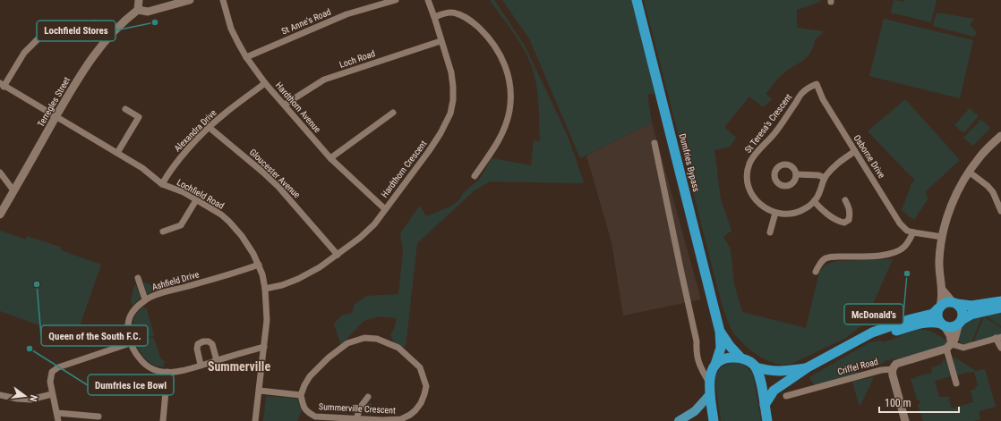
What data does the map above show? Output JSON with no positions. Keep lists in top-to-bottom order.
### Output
{
  "streets": {
    "highway": ["Dumfries Bypass"],
    "street": [
      "St Anne's Road",
      "Loch Road",
      "Terregles Street",
      "Hardthorn Avenue",
      "St Teresa's Crescent",
      "Alexandra Drive",
      "Osborne Drive",
      "Hardthorn Crescent",
      "Gloucester Avenue",
      "Lochfield Road",
      "Ashfield Drive",
      "Criffel Road",
      "Summerville Crescent"
    ]
  },
  "crossings": [
    ["St Anne's Road", "Hardthorn Avenue"],
    ["Loch Road", "Hardthorn Avenue"],
    ["Loch Road", "Hardthorn Crescent"],
    ["Terregles Street", "Lochfield Road"],
    ["Hardthorn Avenue", "Alexandra Drive"],
    ["Hardthorn Avenue", "Hardthorn Crescent"],
    ["St Teresa's Crescent", "Osborne Drive"],
    ["Alexandra Drive", "Gloucester Avenue"],
    ["Alexandra Drive", "Lochfield Road"],
    ["Hardthorn Crescent", "Gloucester Avenue"],
    ["Hardthorn Crescent", "Lochfield Road"],
    ["Lochfield Road", "Ashfield Drive"]
  ],
  "districts": ["Summerville"],
  "places": [
    "Lochfield Stores",
    "McDonald's",
    "Queen of the South F.C.",
    "Dumfries Ice Bowl"
  ],
  "scale_bar": "100 m",
  "north": "right"
}
